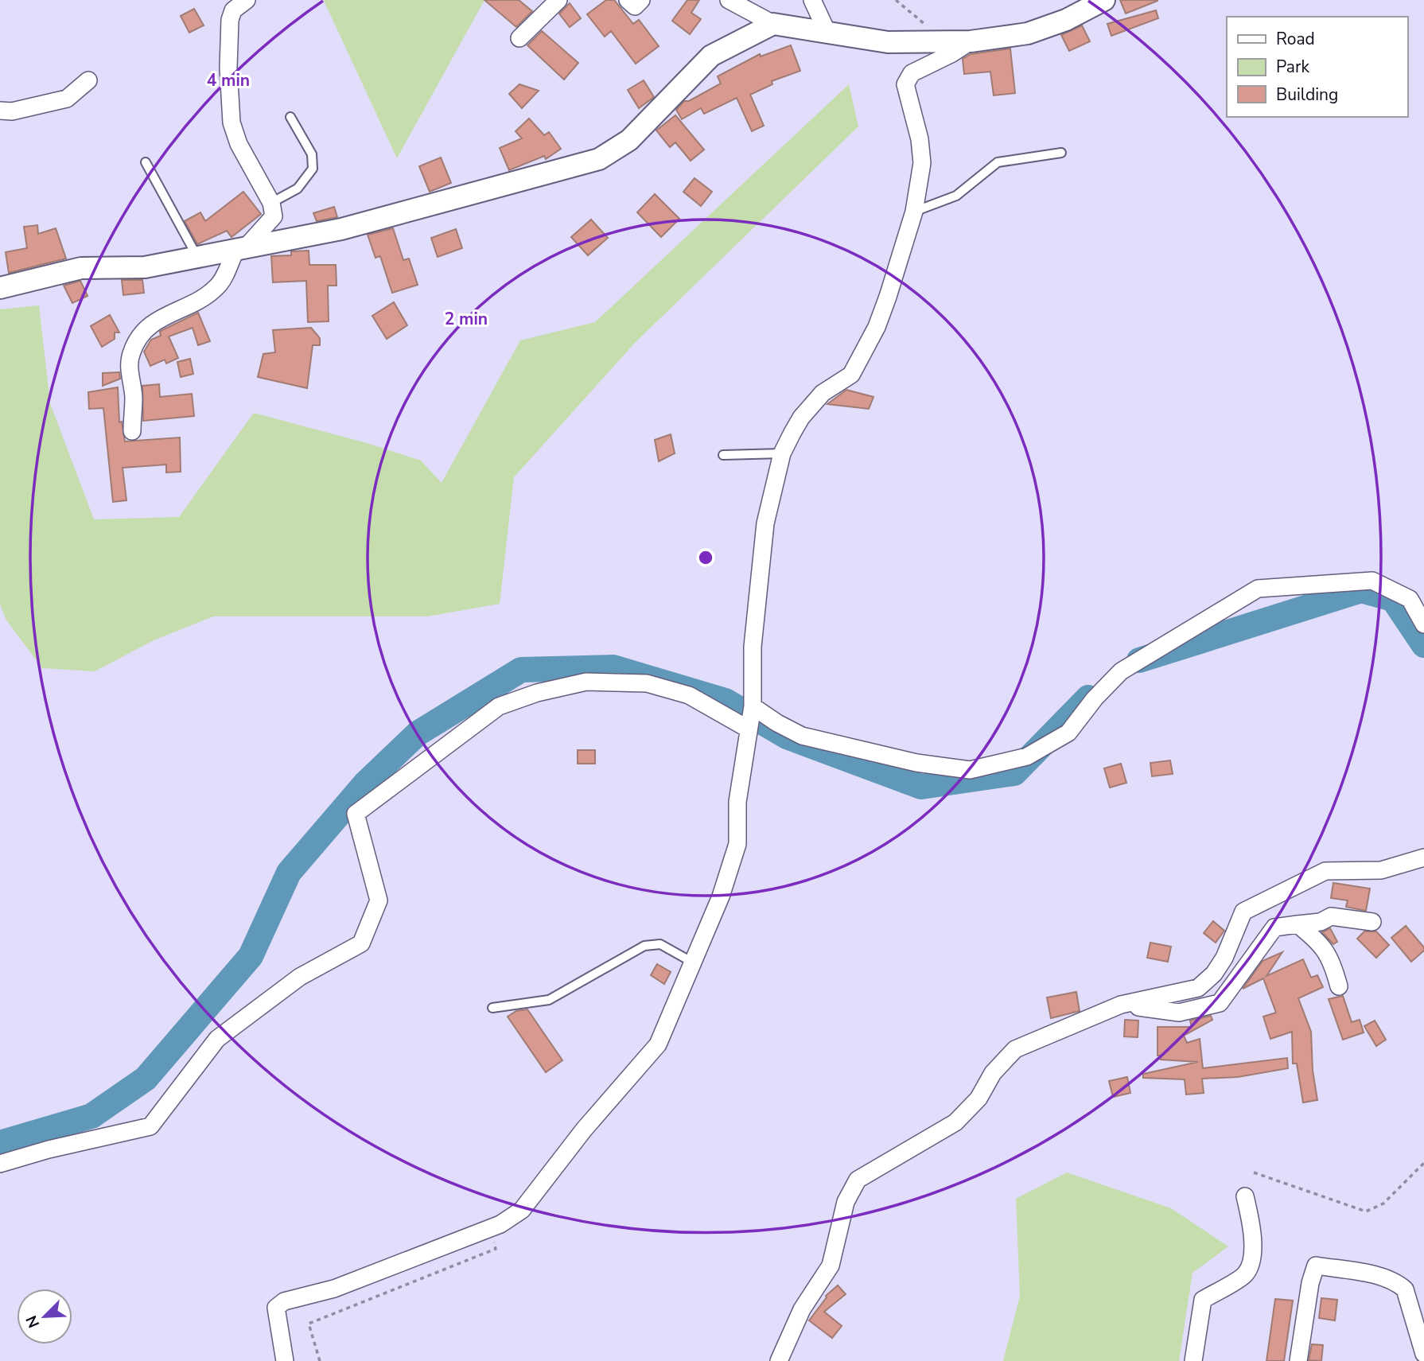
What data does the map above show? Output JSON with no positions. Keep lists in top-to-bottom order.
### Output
{
  "legend": ["Road", "Park", "Building"],
  "north": "bottom left",
  "rings": ["4 min", "2 min"]
}
